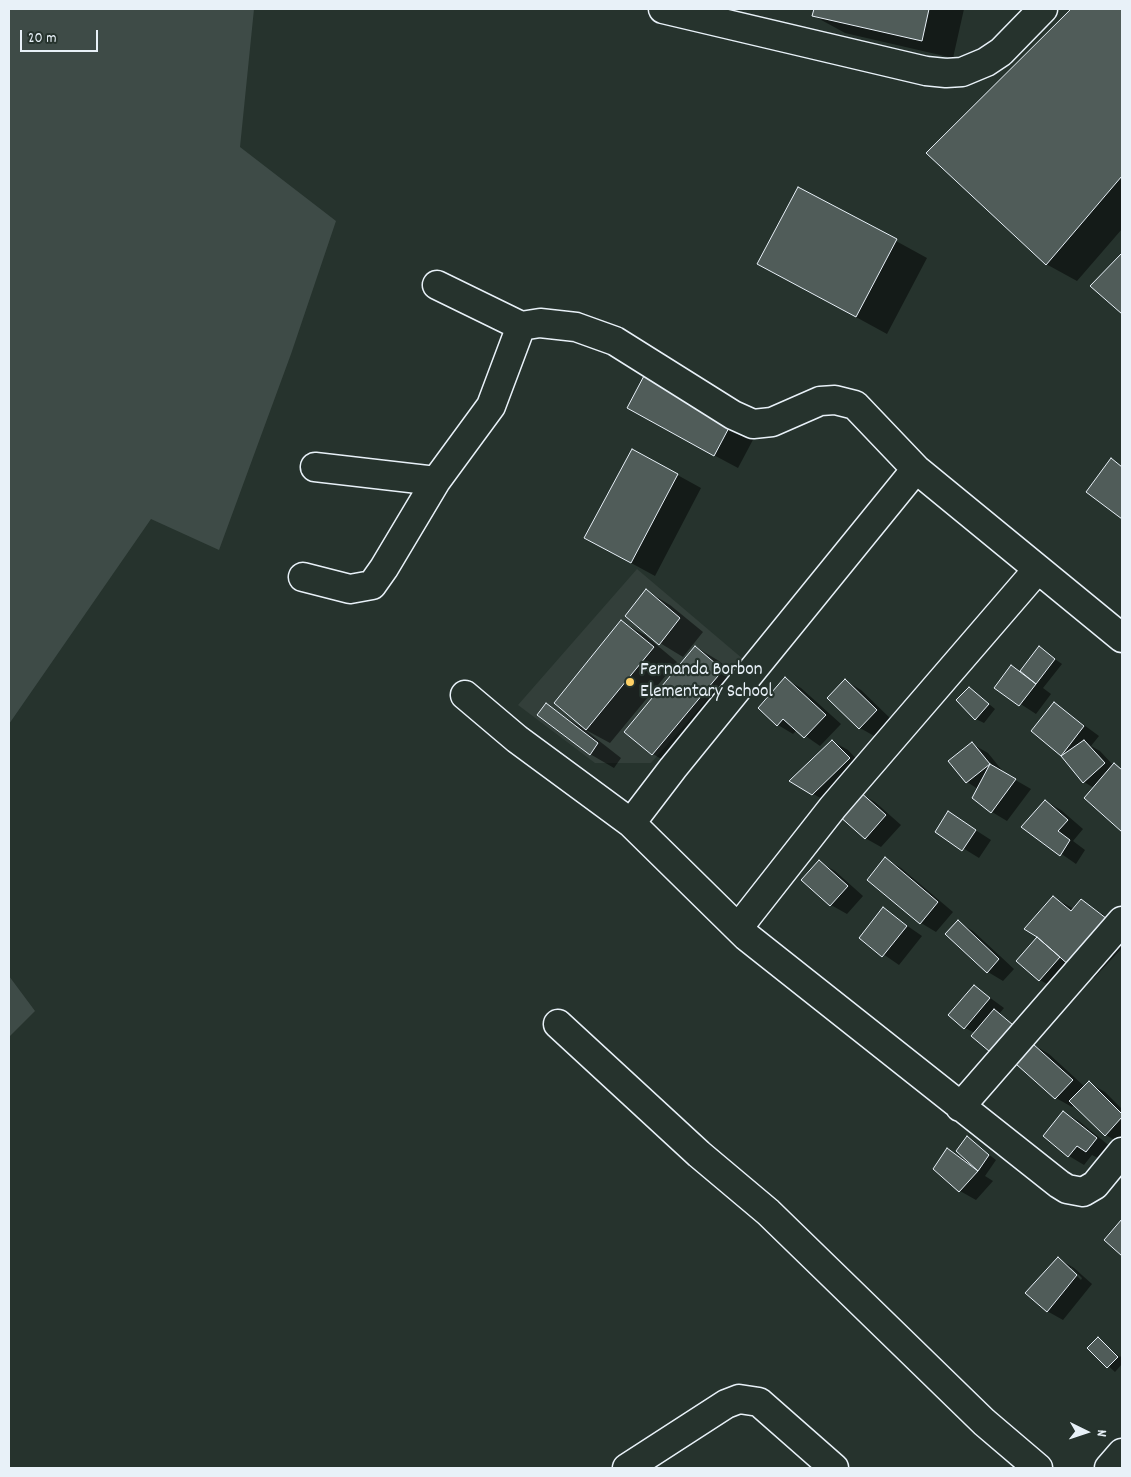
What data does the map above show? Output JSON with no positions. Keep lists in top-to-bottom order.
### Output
{
  "places": ["Fernanda Borbon Elementary School"],
  "scale_bar": "20 m",
  "north": "right"
}
